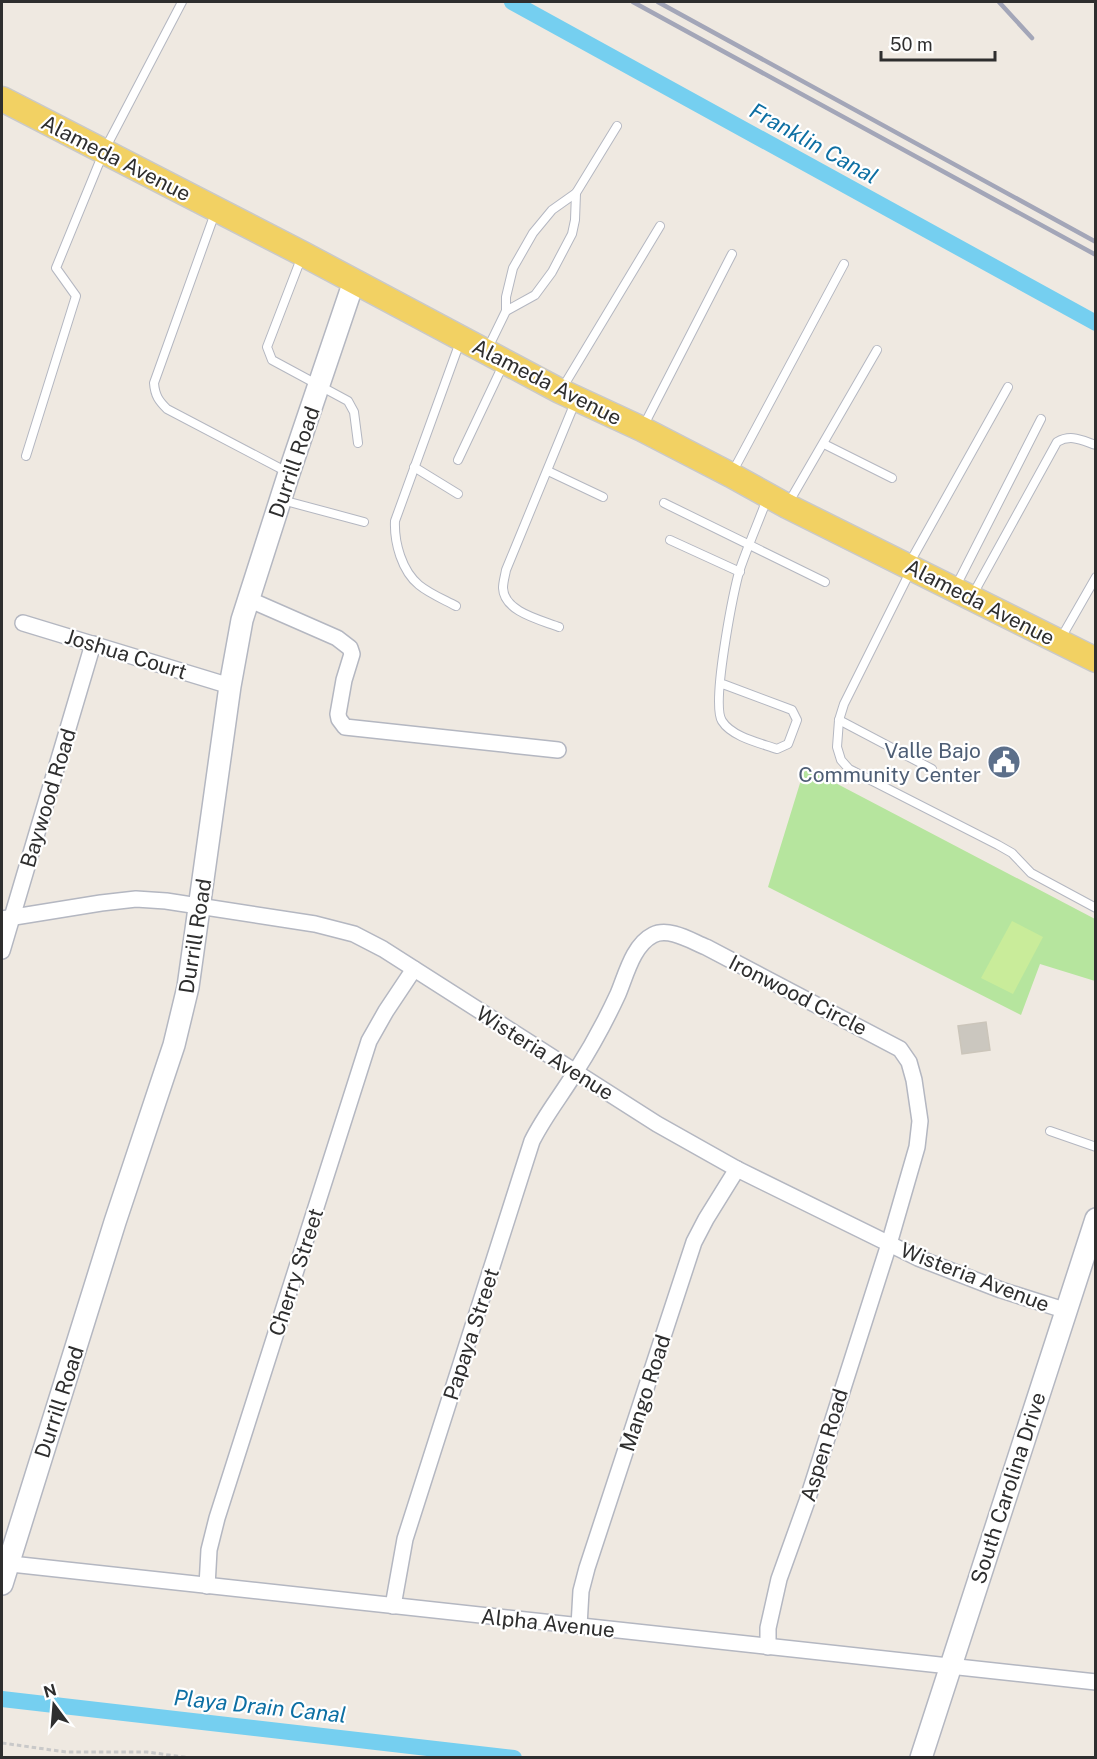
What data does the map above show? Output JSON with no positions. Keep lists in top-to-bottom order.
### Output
{
  "streets": {
    "main road": ["Alameda Avenue"],
    "street": [
      "Durrill Road",
      "Joshua Court",
      "Baywood Road",
      "Ironwood Circle",
      "Wisteria Avenue",
      "Cherry Street",
      "Papaya Street",
      "Mango Road",
      "Aspen Road",
      "South Carolina Drive",
      "Alpha Avenue"
    ]
  },
  "crossings": [
    ["Alameda Avenue", "Durrill Road"],
    ["Durrill Road", "Joshua Court"],
    ["Durrill Road", "Wisteria Avenue"],
    ["Durrill Road", "Alpha Avenue"],
    ["Joshua Court", "Baywood Road"],
    ["Baywood Road", "Wisteria Avenue"],
    ["Ironwood Circle", "Wisteria Avenue"],
    ["Ironwood Circle", "Papaya Street"],
    ["Ironwood Circle", "Aspen Road"],
    ["Wisteria Avenue", "Cherry Street"],
    ["Wisteria Avenue", "Papaya Street"],
    ["Wisteria Avenue", "Mango Road"],
    ["Wisteria Avenue", "Aspen Road"],
    ["Wisteria Avenue", "South Carolina Drive"],
    ["Cherry Street", "Alpha Avenue"],
    ["Papaya Street", "Alpha Avenue"],
    ["Mango Road", "Alpha Avenue"],
    ["Aspen Road", "Alpha Avenue"],
    ["South Carolina Drive", "Alpha Avenue"]
  ],
  "water": ["Franklin Canal", "Playa Drain Canal"],
  "places": {
    "public building": ["Valle Bajo Community Center"]
  },
  "scale_bar": "50 m",
  "north": "top"
}
